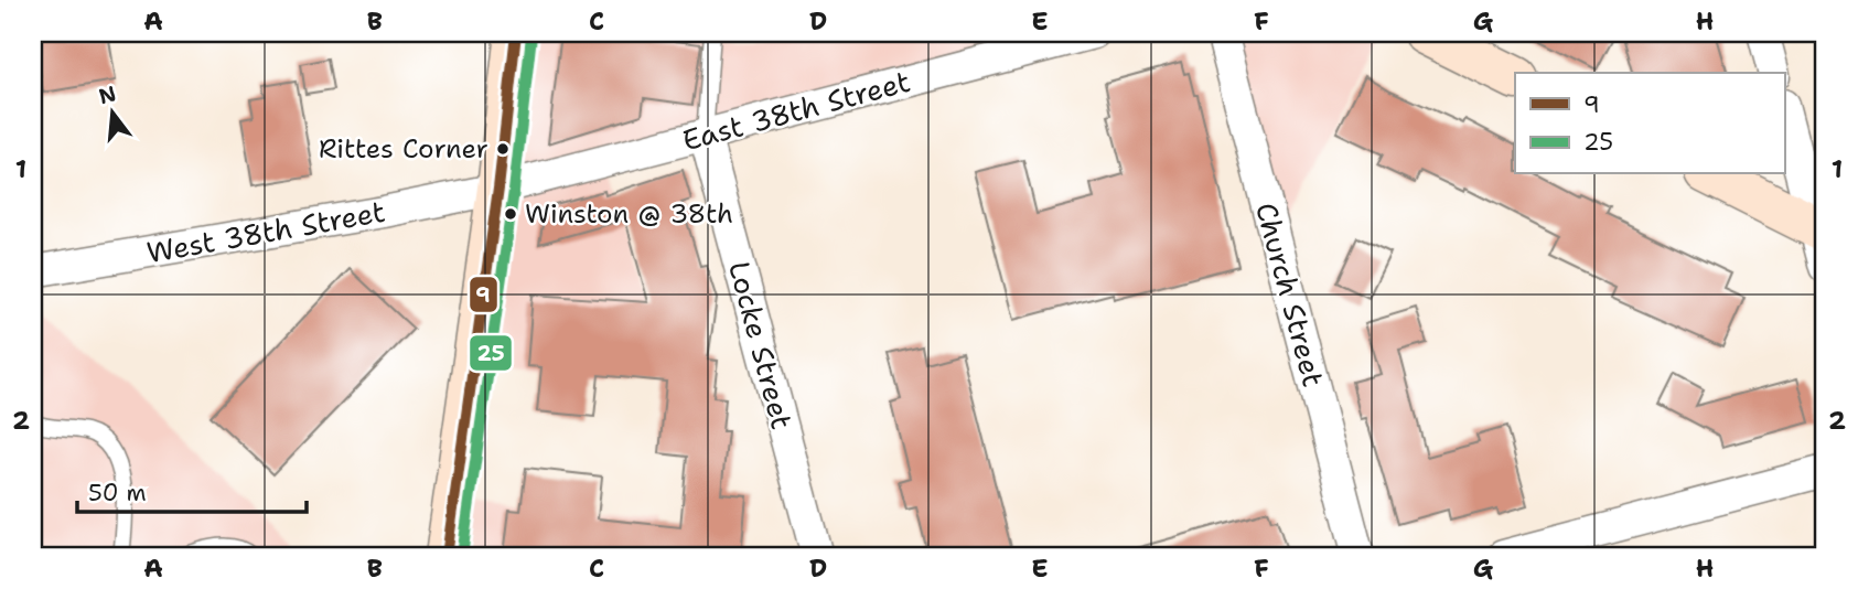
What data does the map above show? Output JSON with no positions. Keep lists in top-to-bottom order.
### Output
{
  "streets": {
    "street": [
      "East 38th Street",
      "West 38th Street",
      "Church Street",
      "Locke Street"
    ]
  },
  "crossings": [
    ["East 38th Street", "West 38th Street"],
    ["East 38th Street", "Locke Street"]
  ],
  "places": ["Rittes Corner", "Winston @ 38th"],
  "lines": ["transit line 9", "transit line 25"],
  "legend": ["9", "25"],
  "scale_bar": "50 m",
  "north": "top",
  "grid": {
    "columns": [
      "A",
      "B",
      "C",
      "D",
      "E",
      "F",
      "G",
      "H"
    ],
    "rows": ["1", "2"]
  }
}
